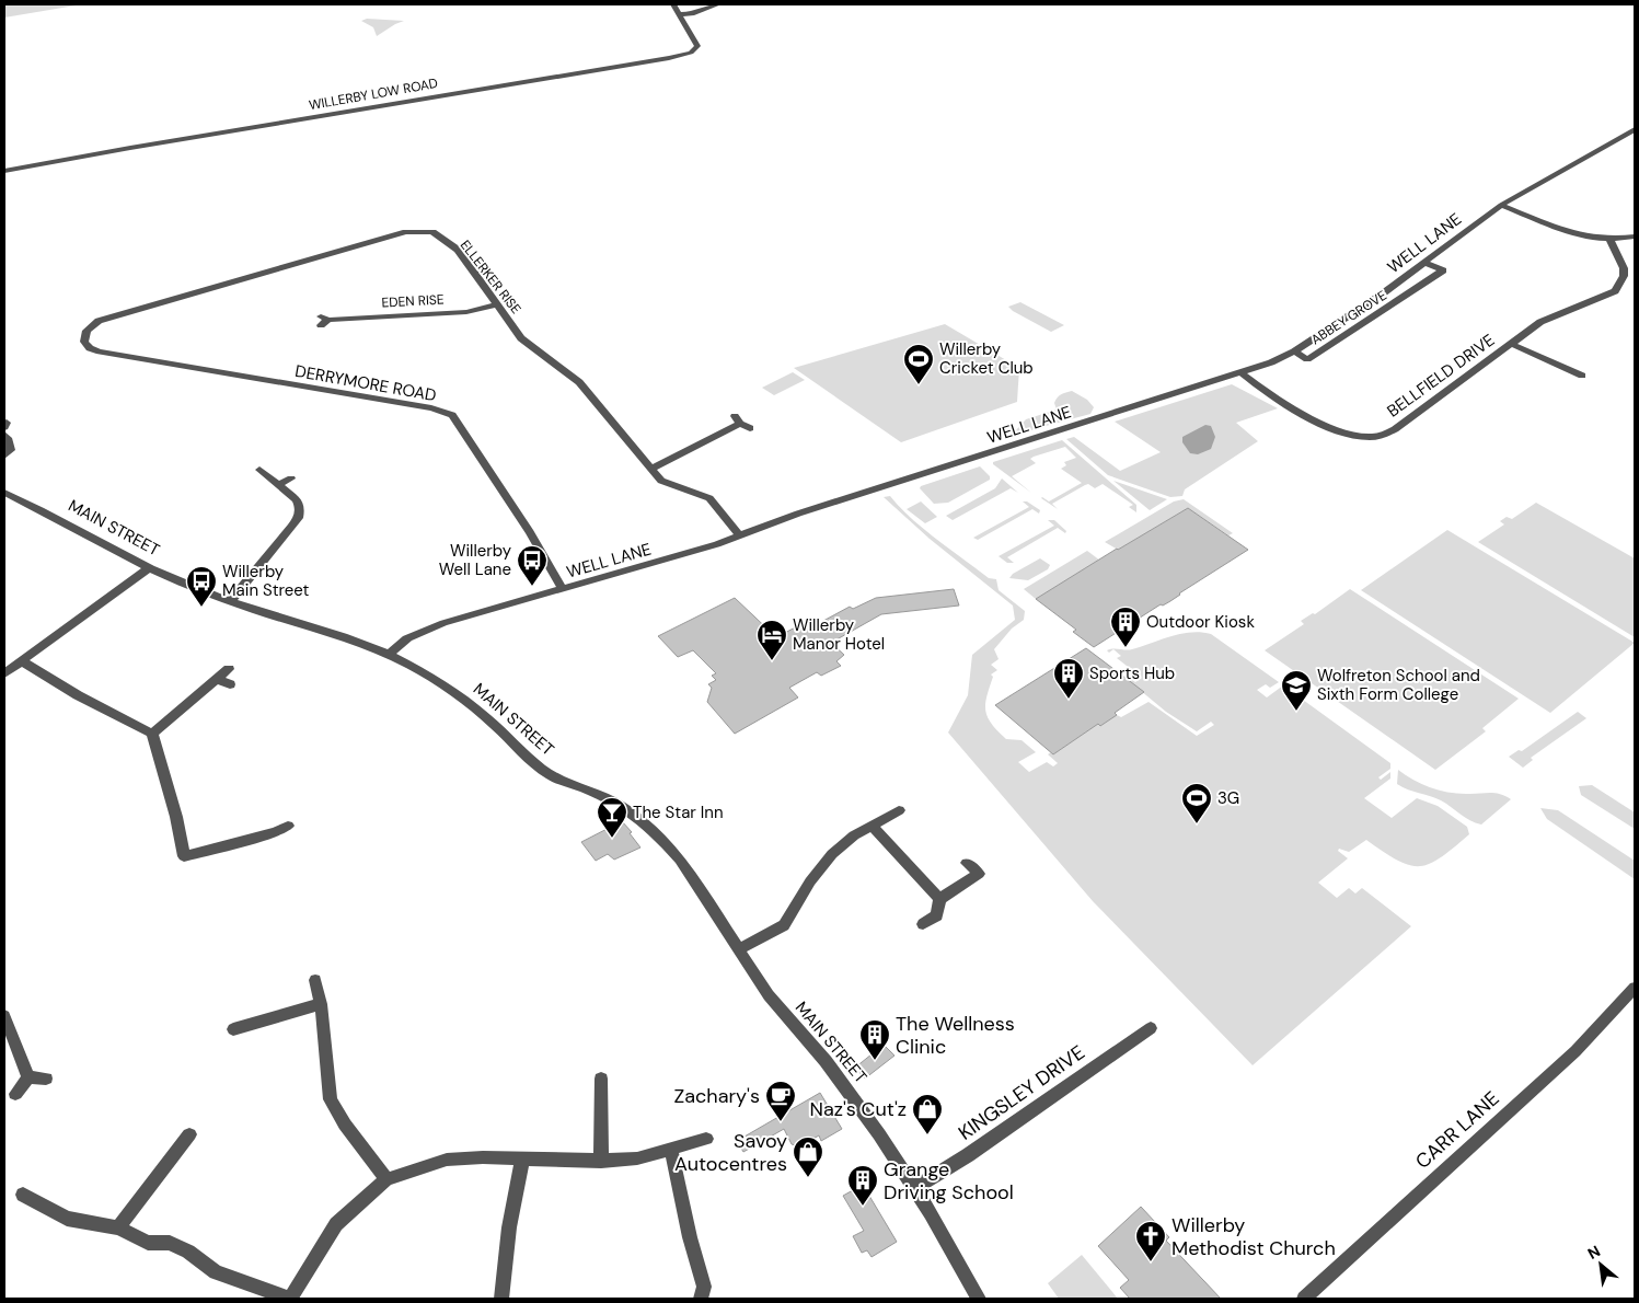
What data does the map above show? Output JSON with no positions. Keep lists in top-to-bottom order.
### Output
{
  "streets": {
    "street": [
      "WILLERBY LOW ROAD",
      "WELL LANE",
      "ELLERKER RISE",
      "EDEN RISE",
      "ABBEY GROVE",
      "BELLFIELD DRIVE",
      "DERRYMORE ROAD",
      "MAIN STREET",
      "KINGSLEY DRIVE",
      "CARR LANE"
    ]
  },
  "crossings": [
    ["WELL LANE", "ELLERKER RISE"],
    ["WELL LANE", "ABBEY GROVE"],
    ["WELL LANE", "BELLFIELD DRIVE"],
    ["WELL LANE", "DERRYMORE ROAD"],
    ["WELL LANE", "MAIN STREET"],
    ["ELLERKER RISE", "EDEN RISE"],
    ["ELLERKER RISE", "DERRYMORE ROAD"],
    ["MAIN STREET", "KINGSLEY DRIVE"]
  ],
  "places": {
    "sports": ["Willerby Cricket Club", "3G"],
    "bus stop": ["Willerby Well Lane", "Willerby Main Street"],
    "building": [
      "Outdoor Kiosk",
      "Sports Hub",
      "The Wellness Clinic",
      "Grange Driving School"
    ],
    "hotel": ["Willerby Manor Hotel"],
    "school or university": ["Wolfreton School and Sixth Form College"],
    "bar": ["The Star Inn"],
    "cafe": ["Zachary's"],
    "shop": ["Naz's Cut'z", "Savoy Autocentres"],
    "church": ["Willerby Methodist Church"]
  },
  "north": "top left"
}
